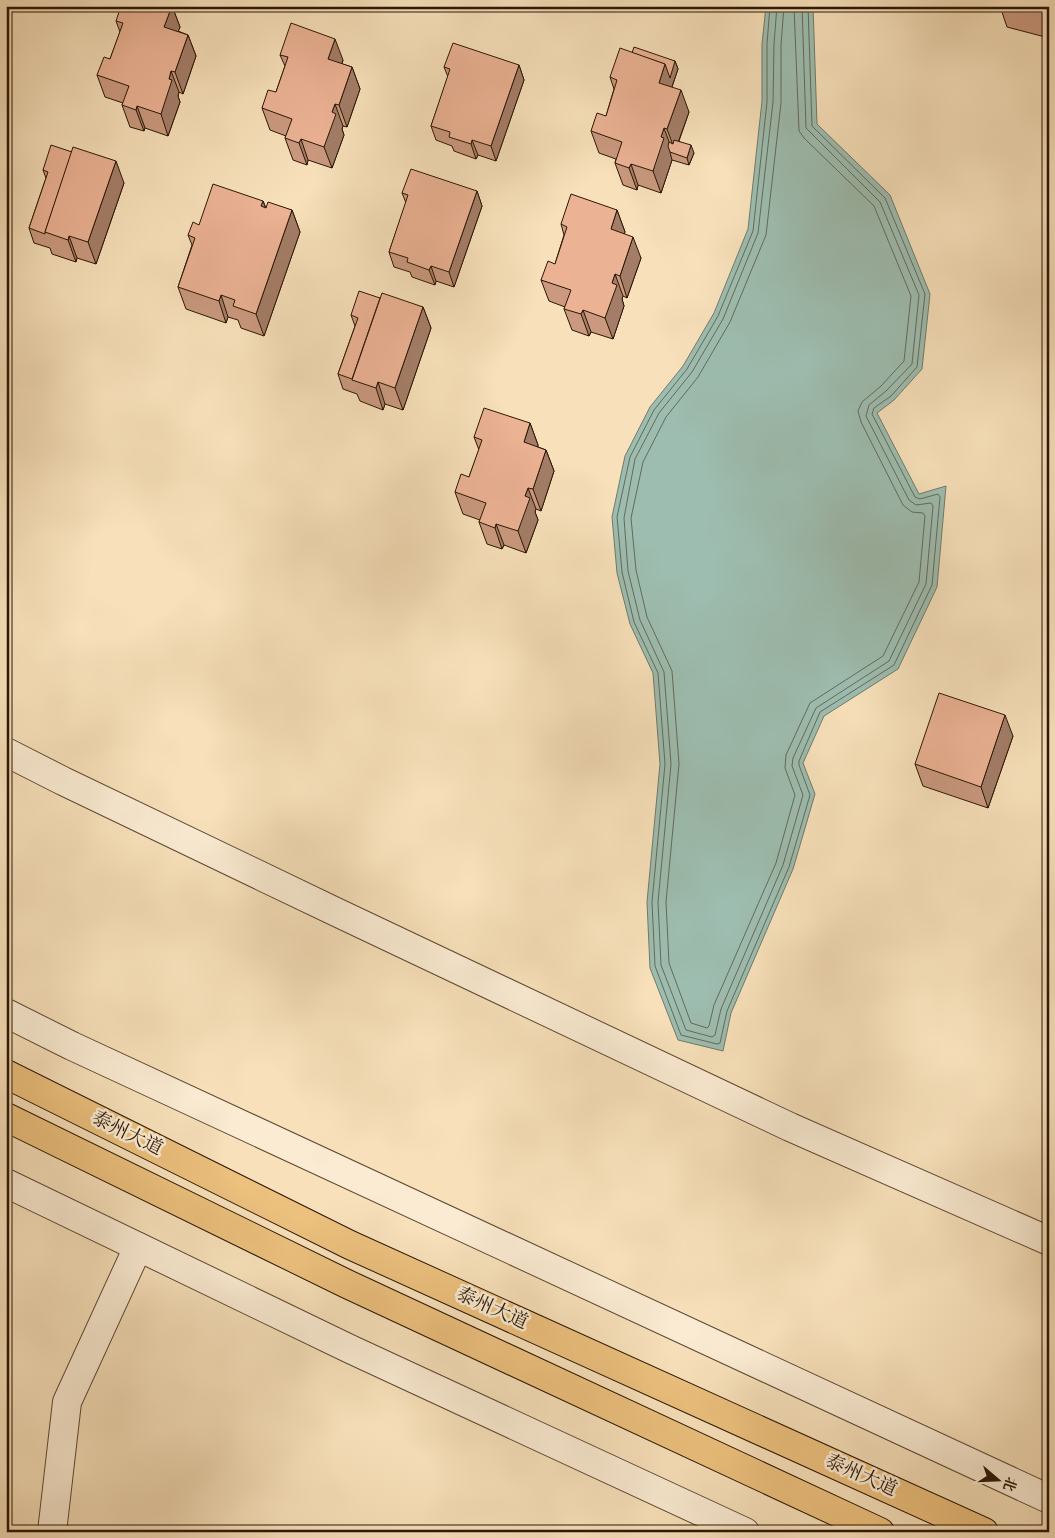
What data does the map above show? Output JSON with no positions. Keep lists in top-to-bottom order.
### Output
{
  "streets": {
    "highway": ["泰州大道"]
  },
  "north": "right"
}
